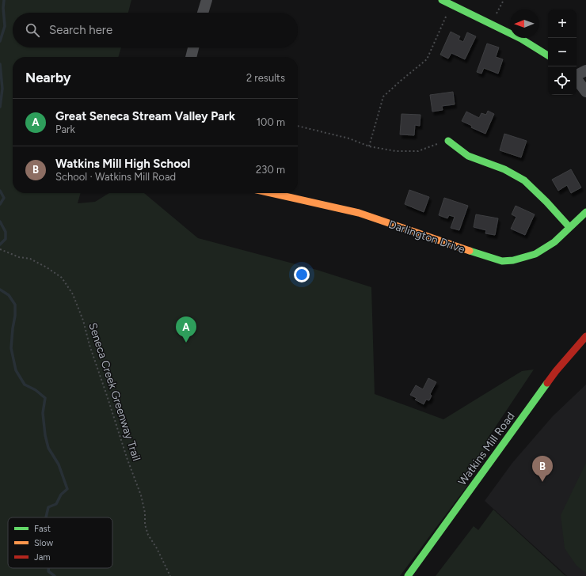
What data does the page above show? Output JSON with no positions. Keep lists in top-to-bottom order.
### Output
{
  "streets": {
    "street": ["Darlington Drive", "Watkins Mill Road"],
    "path": ["Seneca Creek Greenway Trail"]
  },
  "legend": ["Fast", "Slow", "Jam"],
  "north": "left",
  "page": {
    "map_buttons": ["+", "−"],
    "search": "Search here",
    "heading": ["Nearby", "2 results"],
    "list": [
      {
        "mark": "A",
        "name": "Great Seneca Stream Valley Park",
        "note": "Park",
        "value": "100 m"
      },
      {
        "mark": "B",
        "name": "Watkins Mill High School",
        "note": "School · Watkins Mill Road",
        "value": "230 m"
      }
    ],
    "pins": ["A", "B"]
  }
}
